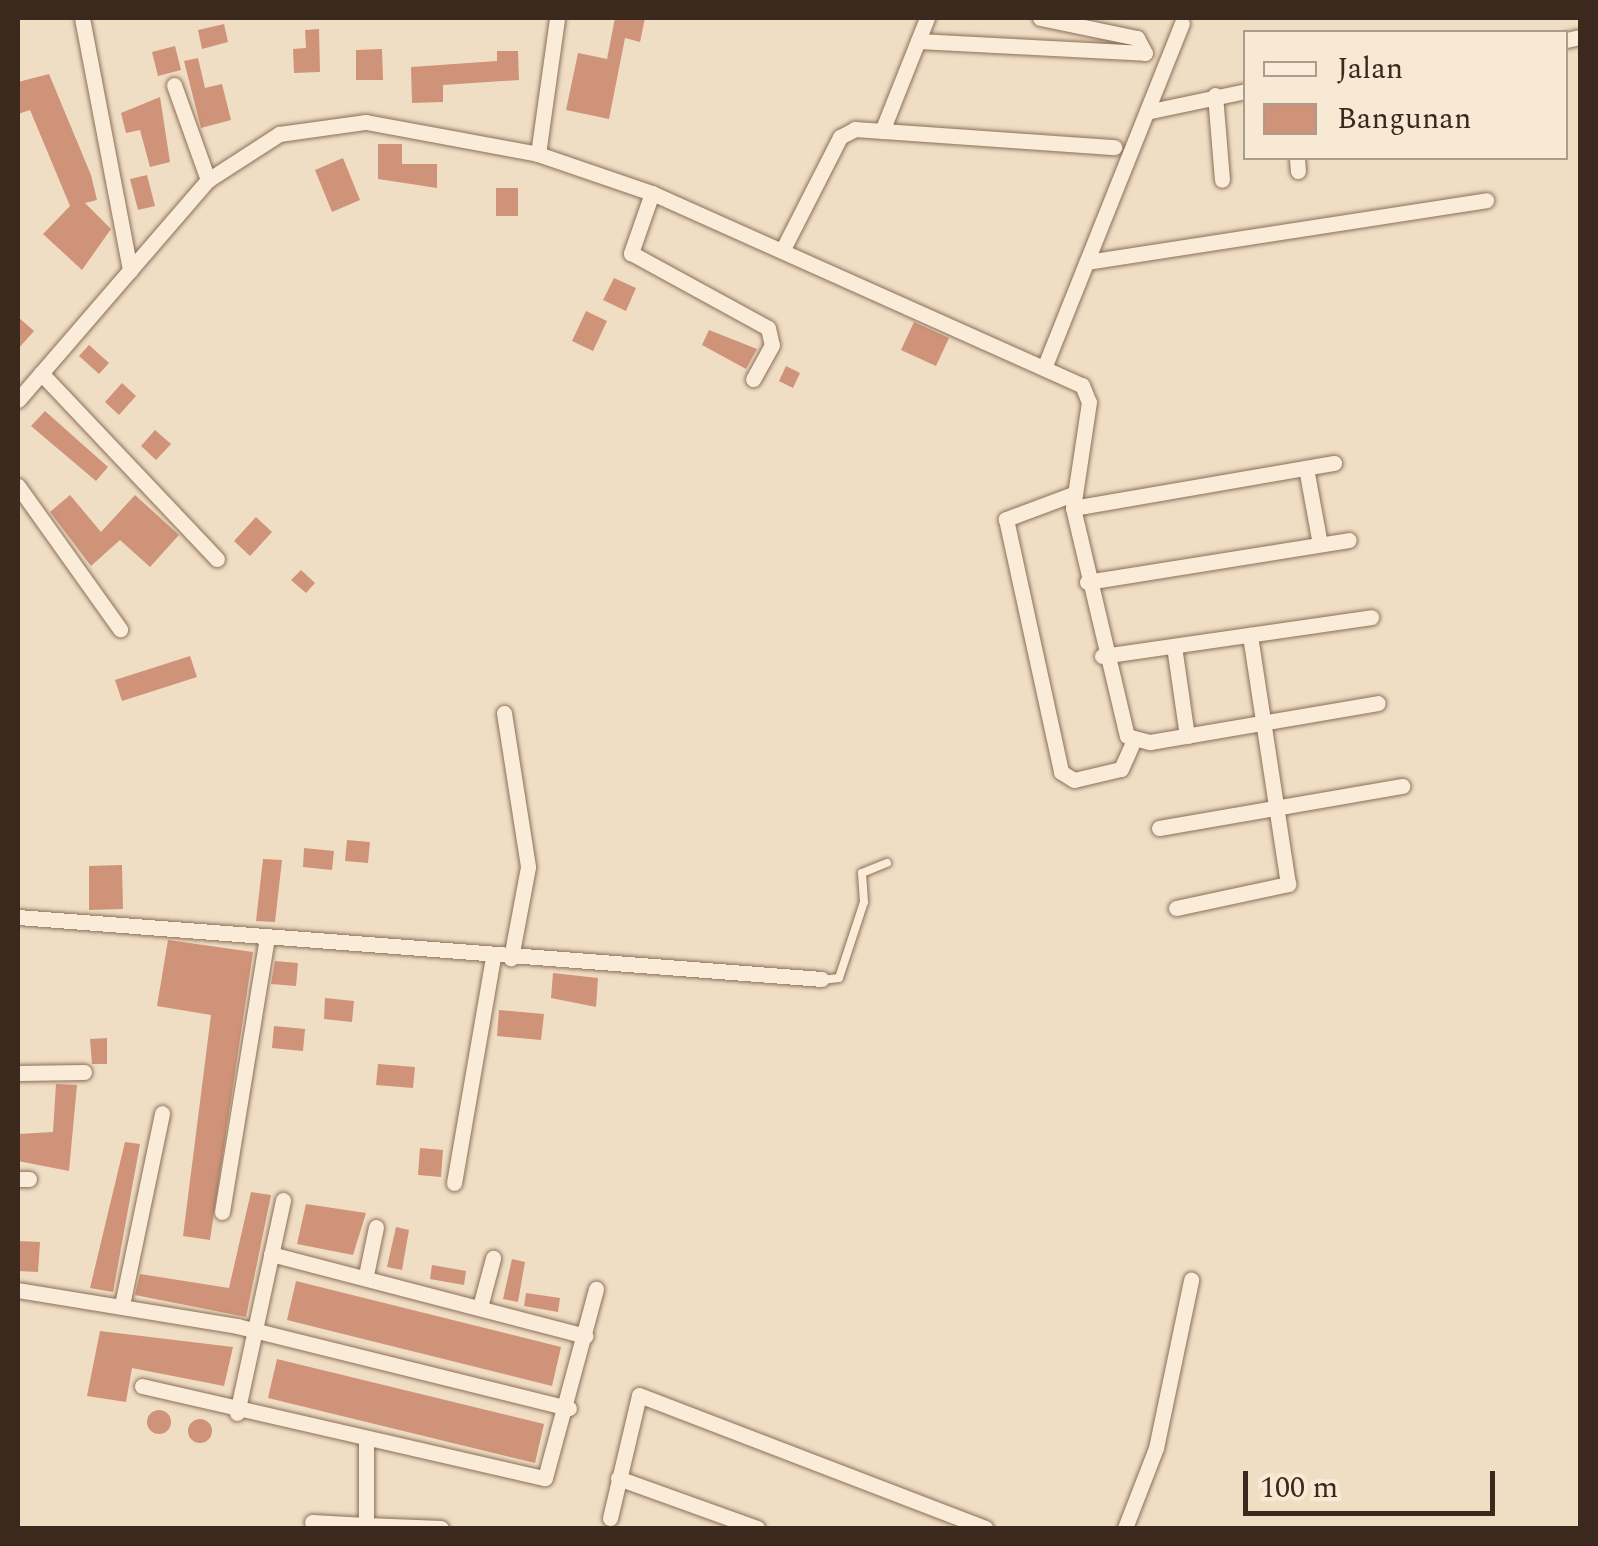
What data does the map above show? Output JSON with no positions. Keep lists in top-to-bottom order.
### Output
{
  "legend": ["Jalan", "Bangunan"],
  "scale_bar": "100 m"
}
